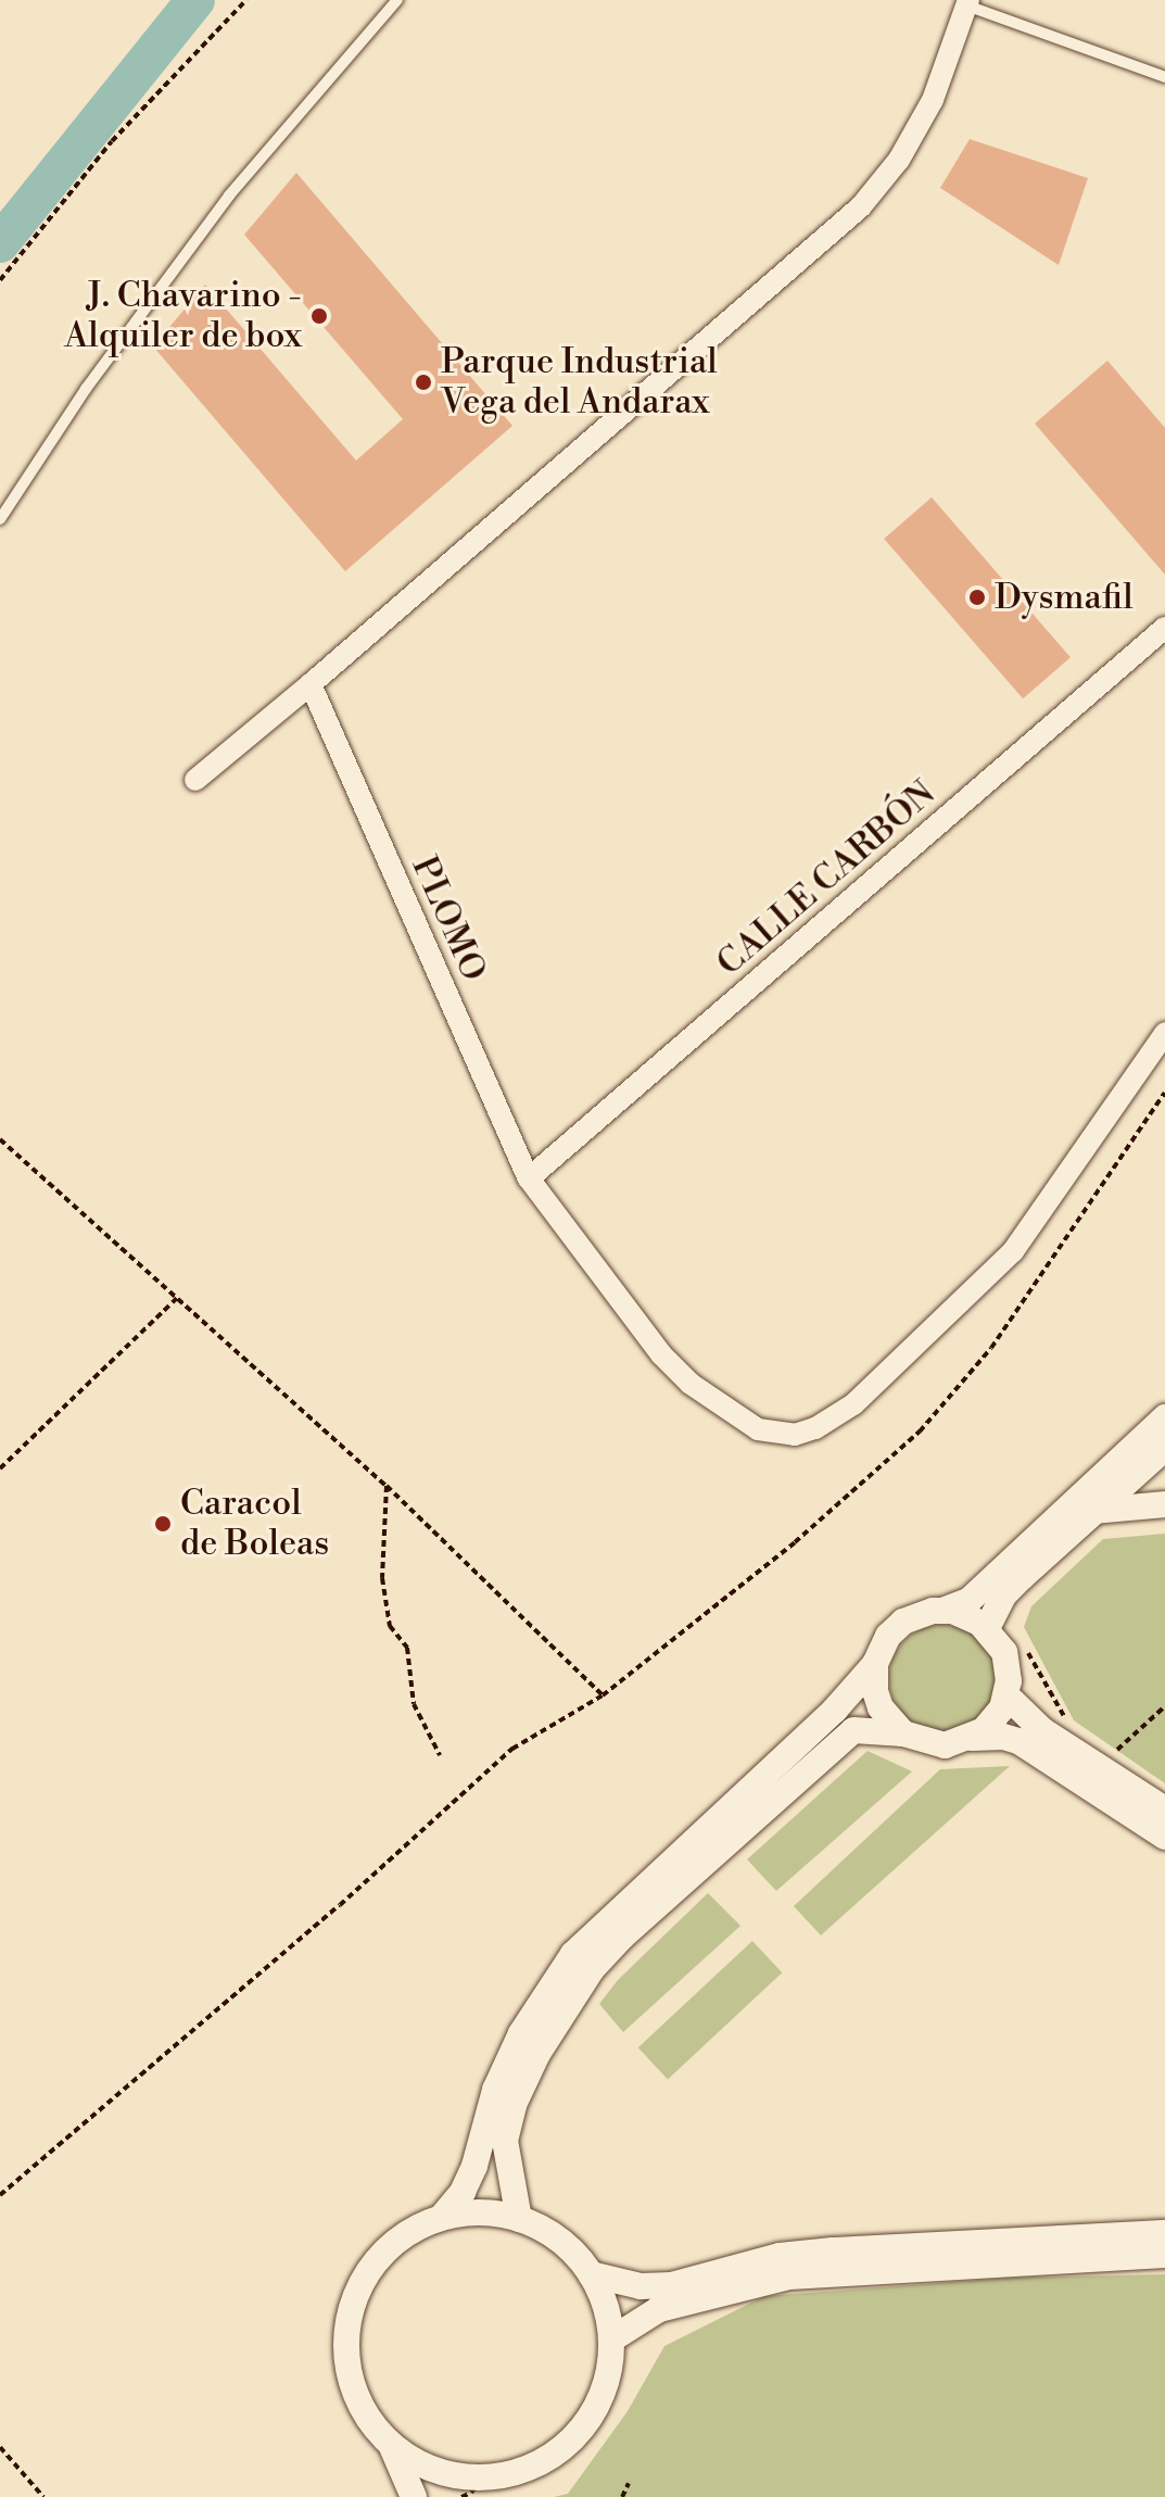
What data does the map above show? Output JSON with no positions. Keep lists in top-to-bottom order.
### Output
{
  "streets": {
    "street": ["CALLE CARBÓN", "PLOMO"]
  },
  "crossings": [
    ["CALLE CARBÓN", "PLOMO"]
  ],
  "places": [
    "J. Chavarino - Alquiler de box",
    "Parque Industrial Vega del Andarax",
    "Dysmafil",
    "Caracol de Boleas"
  ]
}
